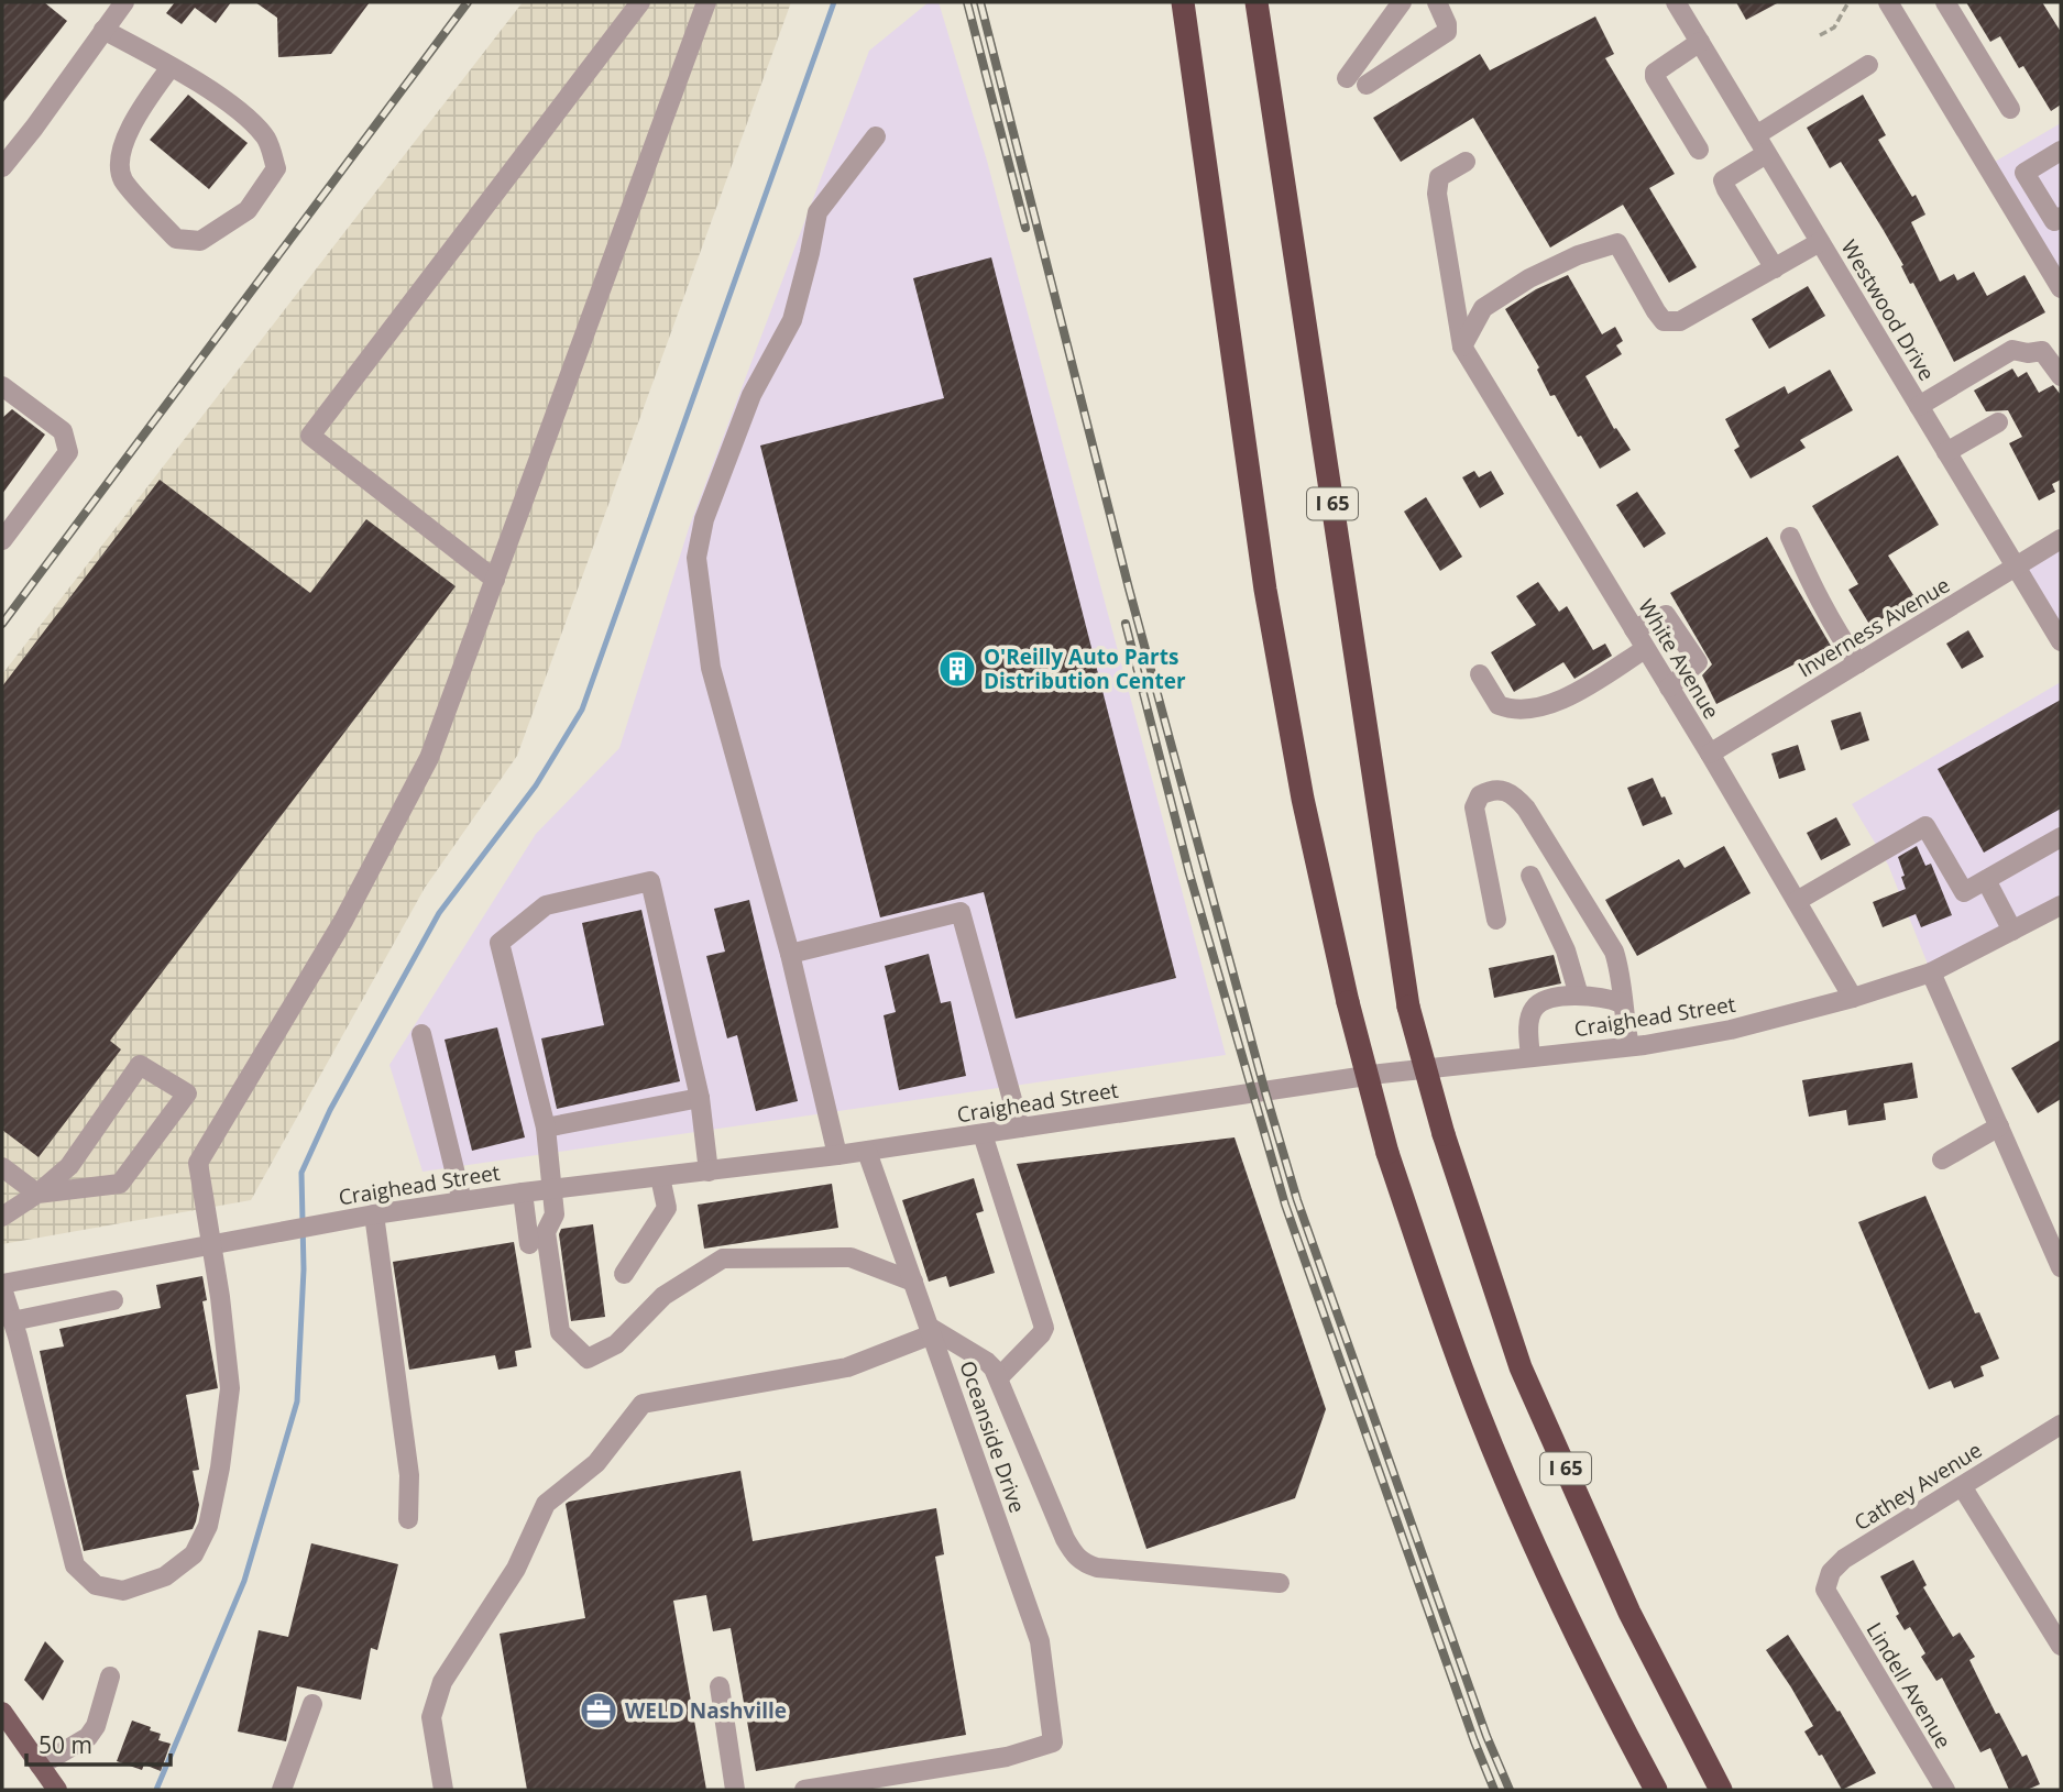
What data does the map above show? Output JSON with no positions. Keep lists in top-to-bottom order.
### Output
{
  "streets": {
    "highway": ["I 65"],
    "street": [
      "Westwood Drive",
      "Inverness Avenue",
      "White Avenue",
      "Craighead Street",
      "Oceanside Drive",
      "Cathey Avenue",
      "Lindell Avenue"
    ]
  },
  "crossings": [
    ["Westwood Drive", "Inverness Avenue"],
    ["Inverness Avenue", "White Avenue"],
    ["White Avenue", "Craighead Street"],
    ["Craighead Street", "Oceanside Drive"],
    ["Cathey Avenue", "Lindell Avenue"]
  ],
  "places": {
    "building": ["O'Reilly Auto Parts Distribution Center"],
    "office": ["WELD Nashville"]
  },
  "scale_bar": "50 m"
}
